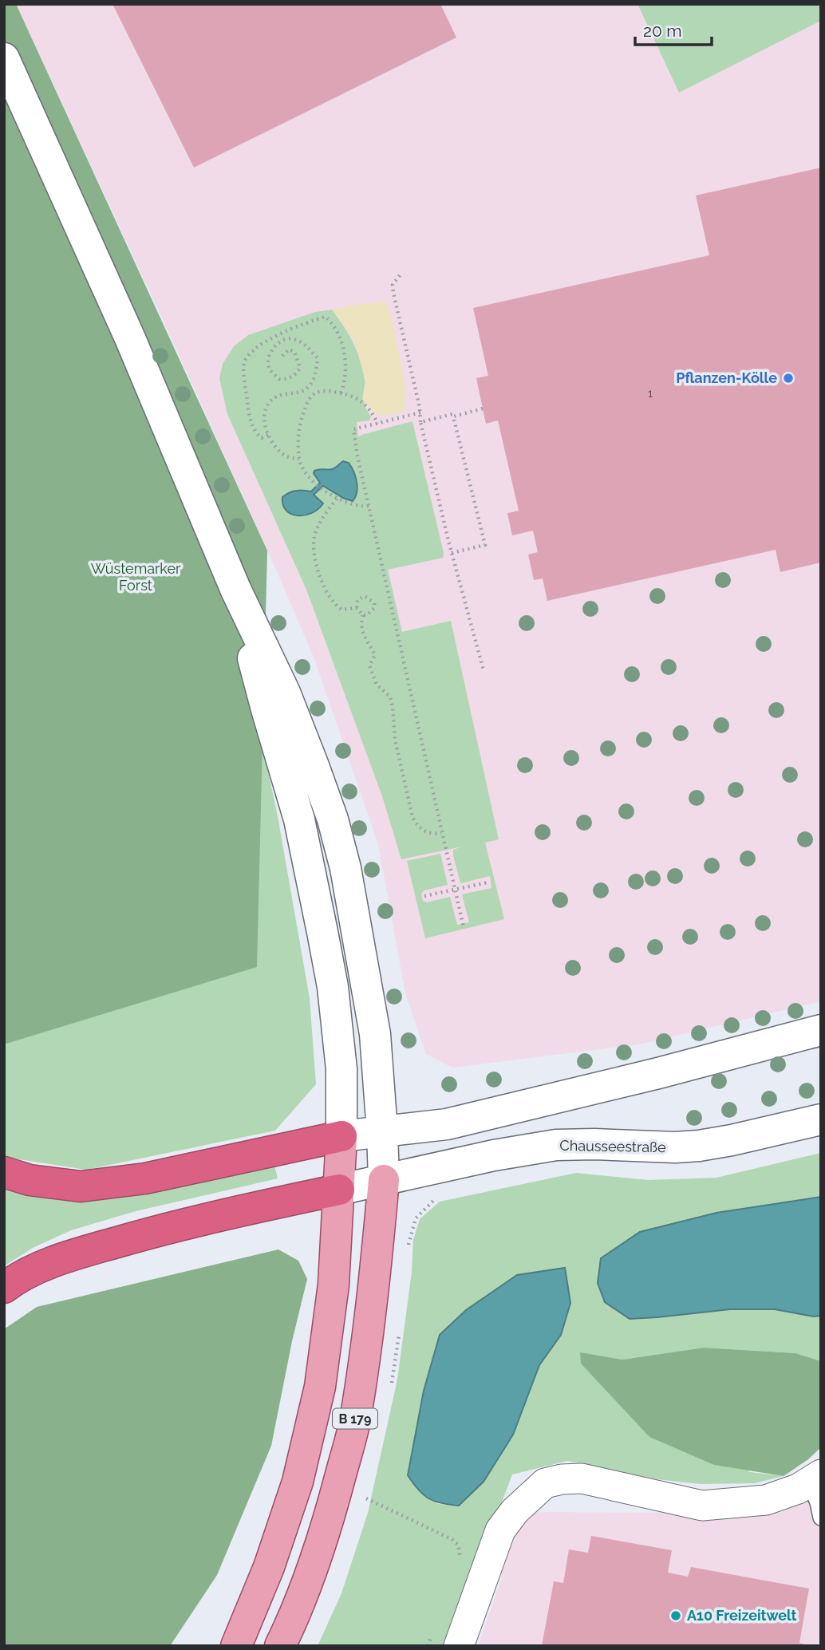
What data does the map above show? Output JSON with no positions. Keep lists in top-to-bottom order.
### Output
{
  "streets": {
    "main road": ["Chausseestraße", "B 179"]
  },
  "crossings": [
    ["Chausseestraße", "B 179"]
  ],
  "parks": ["Wüstemarker Forst"],
  "places": ["Pflanzen-Kölle", "A10 Freizeitwelt"],
  "house_numbers": ["1"],
  "scale_bar": "20 m"
}
